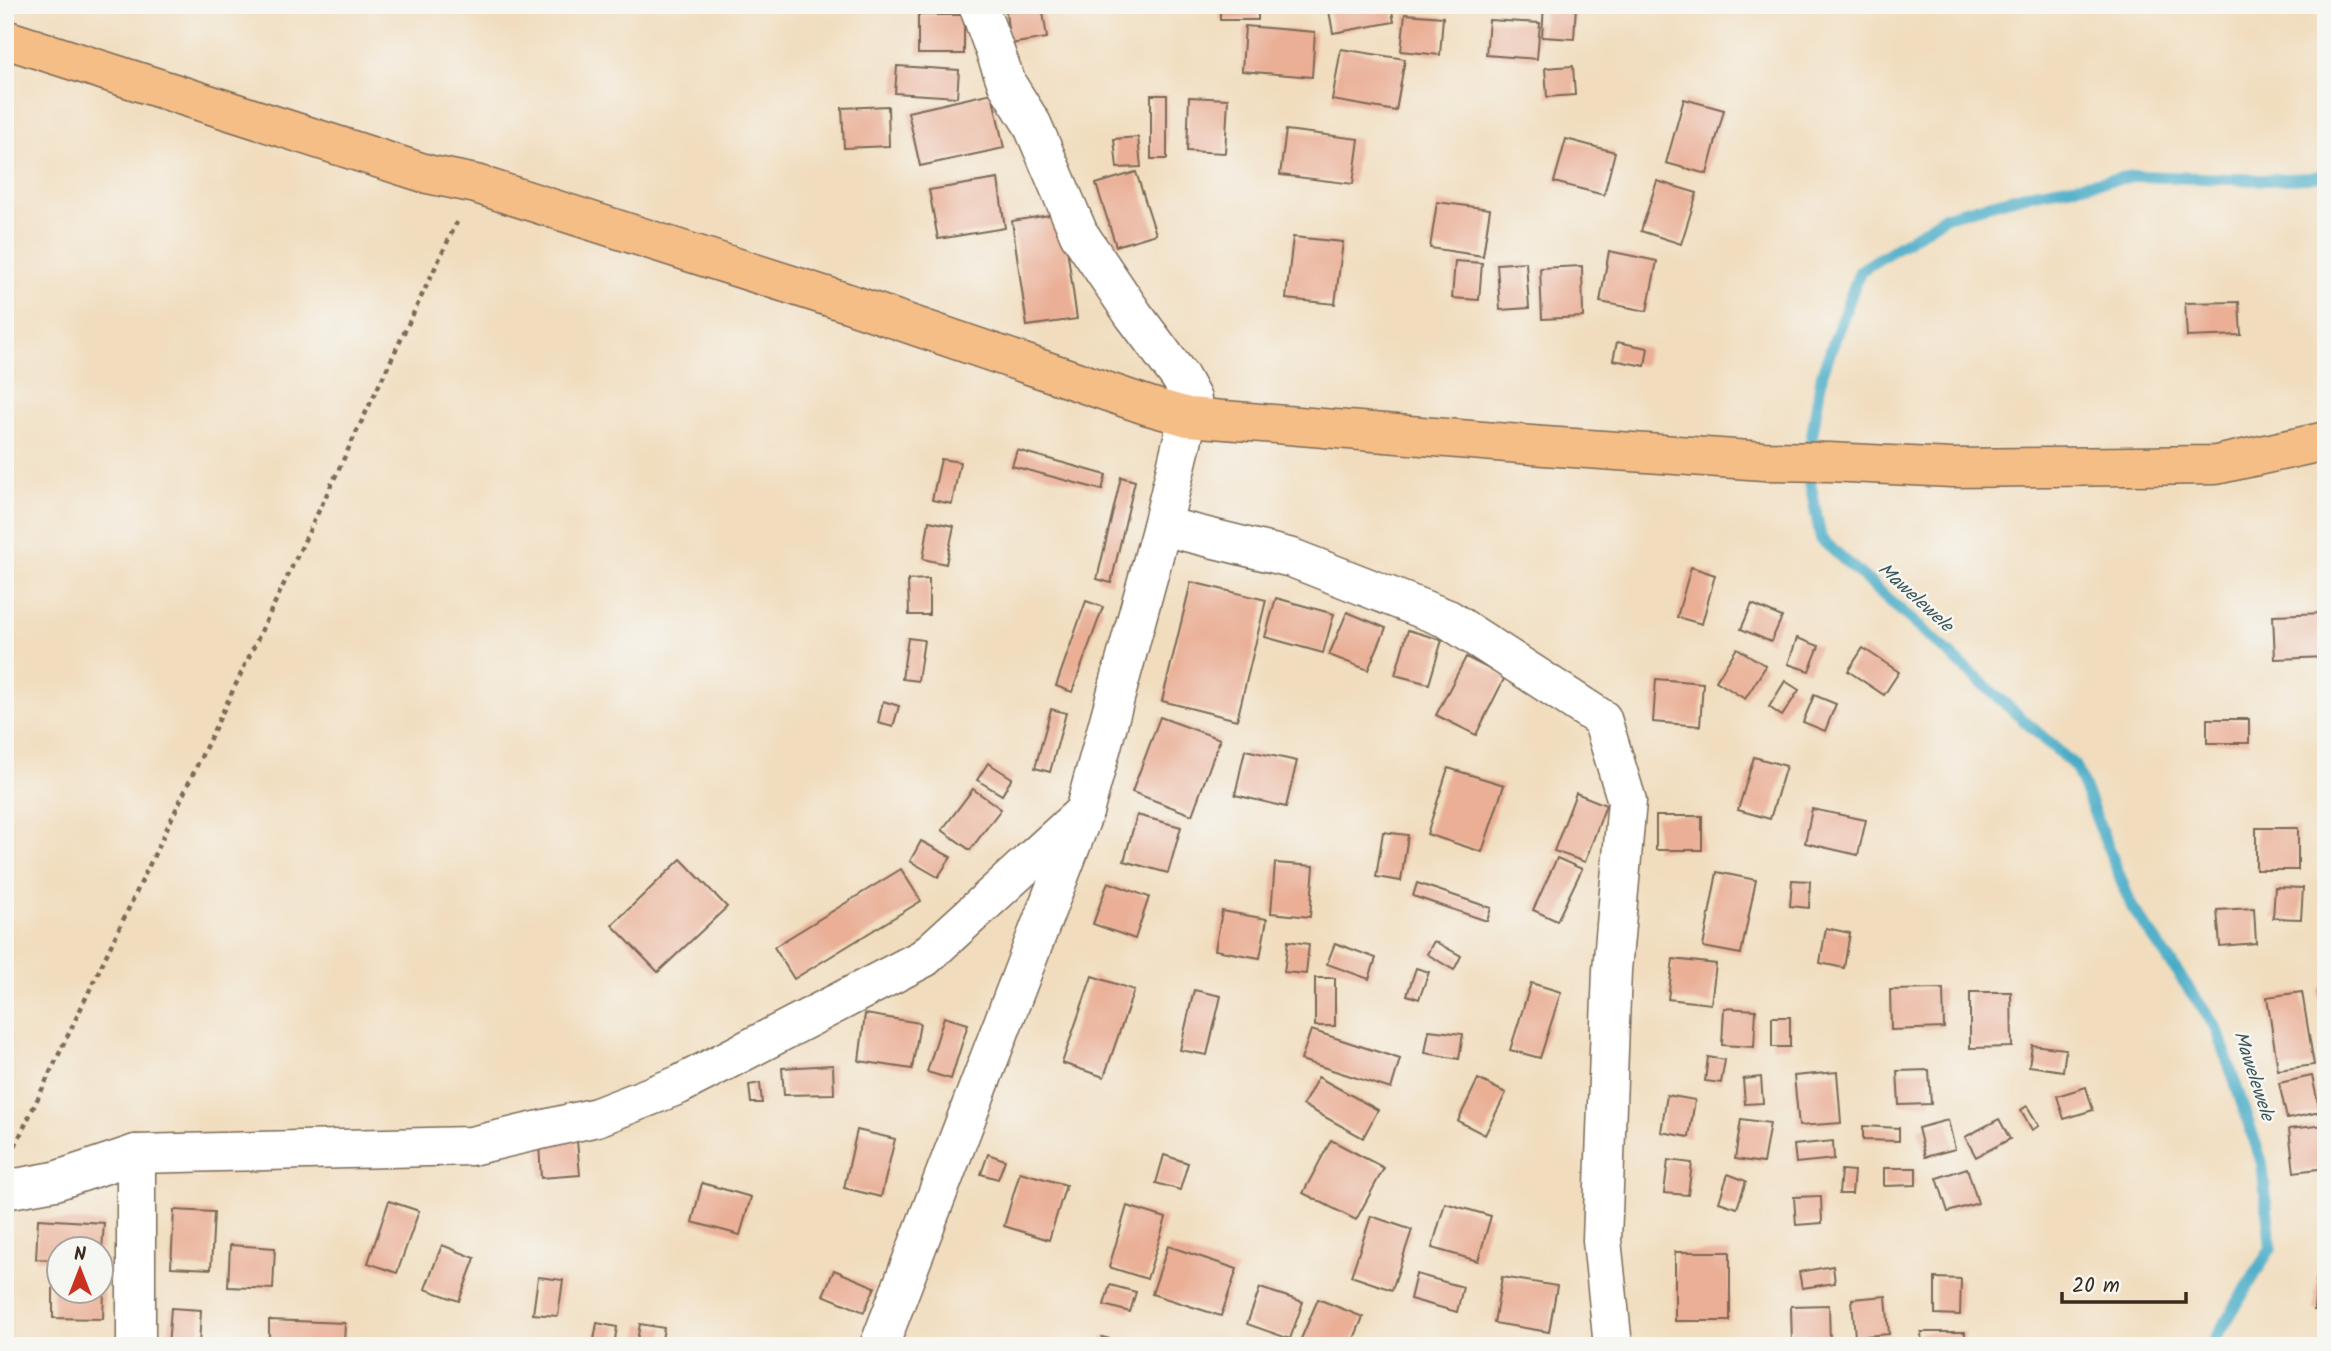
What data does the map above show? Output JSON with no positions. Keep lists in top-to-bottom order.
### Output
{
  "water": ["Mawelewele"],
  "scale_bar": "20 m",
  "north": "top"
}
